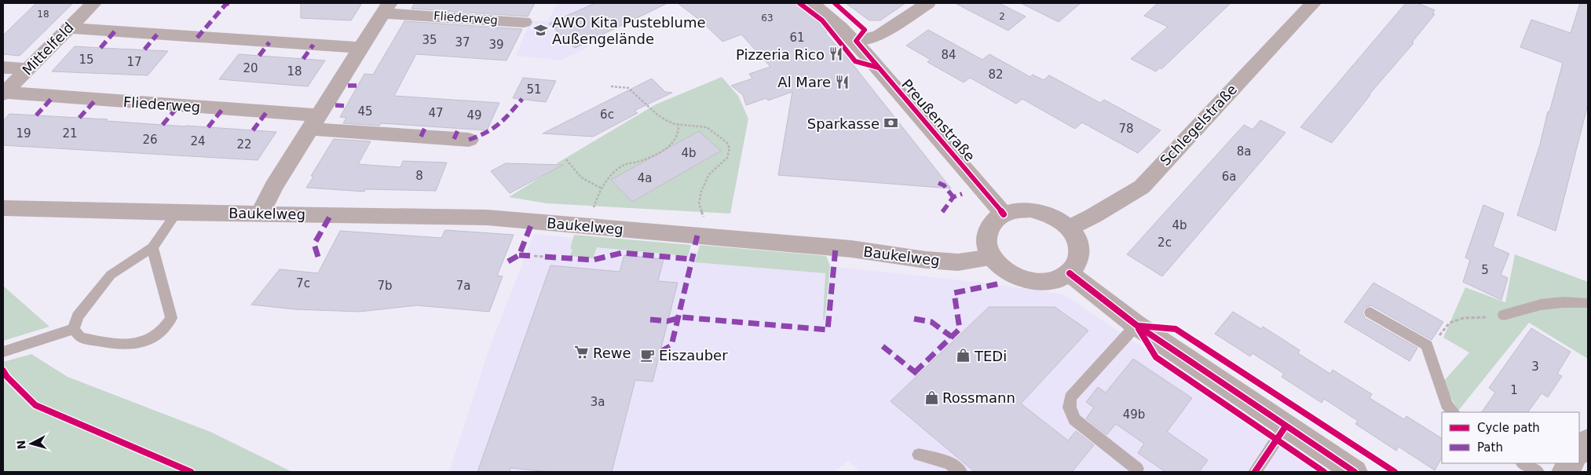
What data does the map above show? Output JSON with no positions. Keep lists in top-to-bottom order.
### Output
{
  "streets": {
    "street": [
      "Fliederweg",
      "Mittelfeld",
      "Preußenstraße",
      "Schlegelstraße",
      "Baukelweg"
    ]
  },
  "crossings": [
    ["Fliederweg", "Mittelfeld"],
    ["Fliederweg", "Baukelweg"],
    ["Preußenstraße", "Schlegelstraße"],
    ["Preußenstraße", "Baukelweg"],
    ["Schlegelstraße", "Baukelweg"]
  ],
  "places": {
    "school or university": ["AWO Kita Pusteblume Außengelände"],
    "restaurant": ["Pizzeria Rico", "Al Mare"],
    "bank": ["Sparkasse"],
    "supermarket": ["Rewe"],
    "cafe": ["Eiszauber"],
    "shop": ["TEDi", "Rossmann"]
  },
  "house_numbers": [
    "18",
    "2",
    "63",
    "61",
    "35",
    "37",
    "39",
    "84",
    "15",
    "17",
    "20",
    "18",
    "82",
    "51",
    "45",
    "47",
    "6c",
    "49",
    "78",
    "19",
    "21",
    "26",
    "24",
    "22",
    "8a",
    "4b",
    "8",
    "6a",
    "4a",
    "4b",
    "2c",
    "5",
    "7c",
    "7b",
    "7a",
    "3",
    "1",
    "3a",
    "49b"
  ],
  "legend": ["Cycle path", "Path"],
  "north": "left"
}
